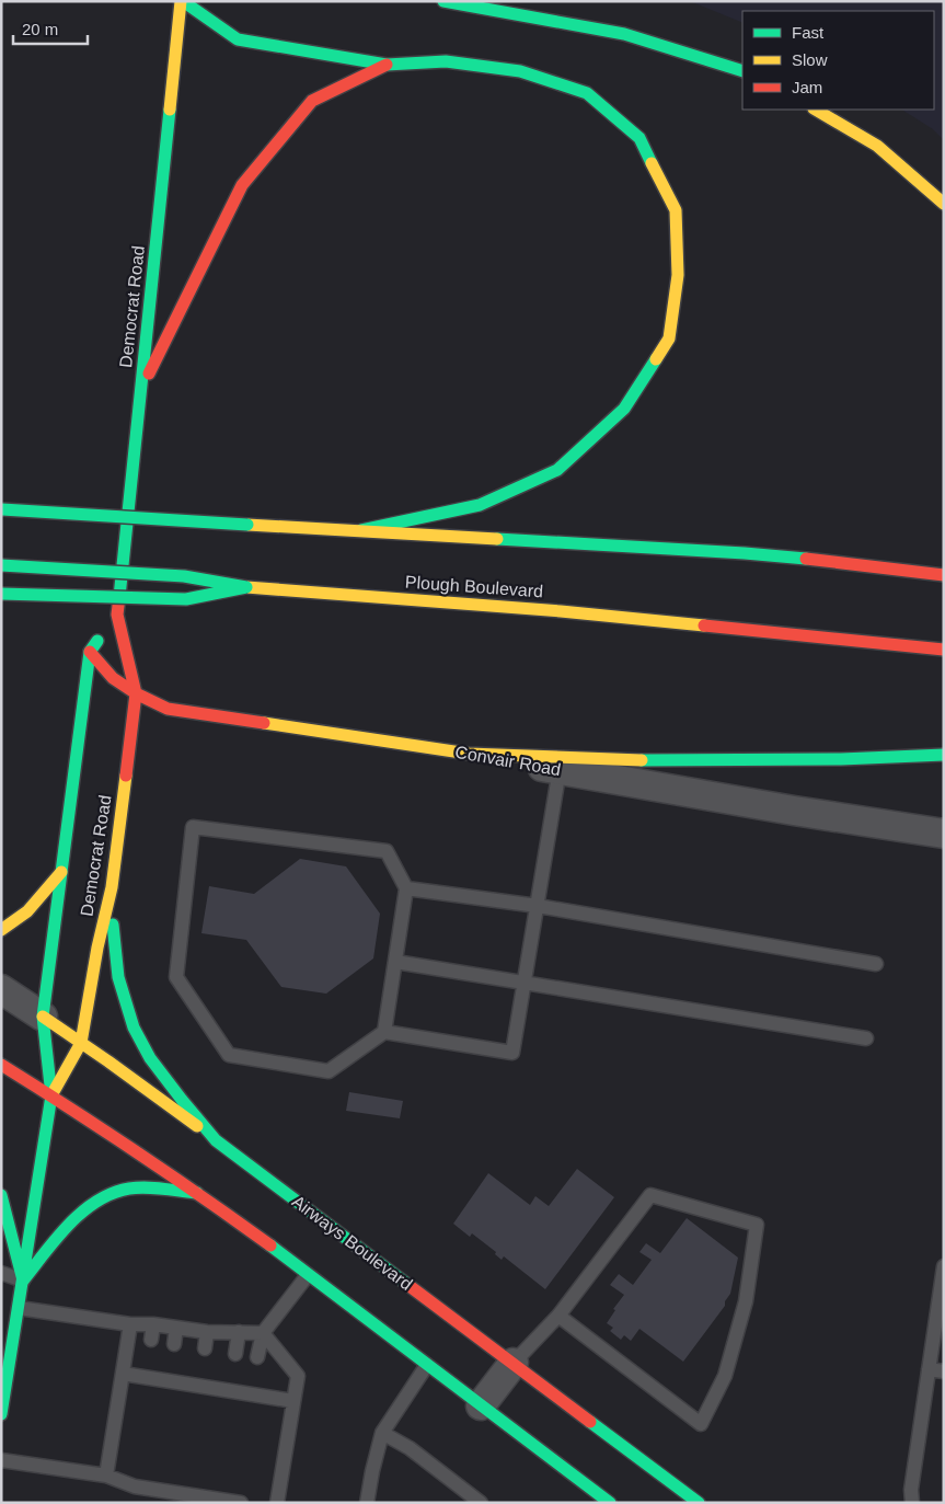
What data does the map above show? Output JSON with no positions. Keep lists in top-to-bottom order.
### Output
{
  "streets": {
    "main road": [
      "Democrat Road",
      "Plough Boulevard",
      "Convair Road",
      "Airways Boulevard"
    ]
  },
  "crossings": [
    ["Democrat Road", "Convair Road"],
    ["Democrat Road", "Airways Boulevard"]
  ],
  "legend": ["Fast", "Slow", "Jam"],
  "scale_bar": "20 m"
}
